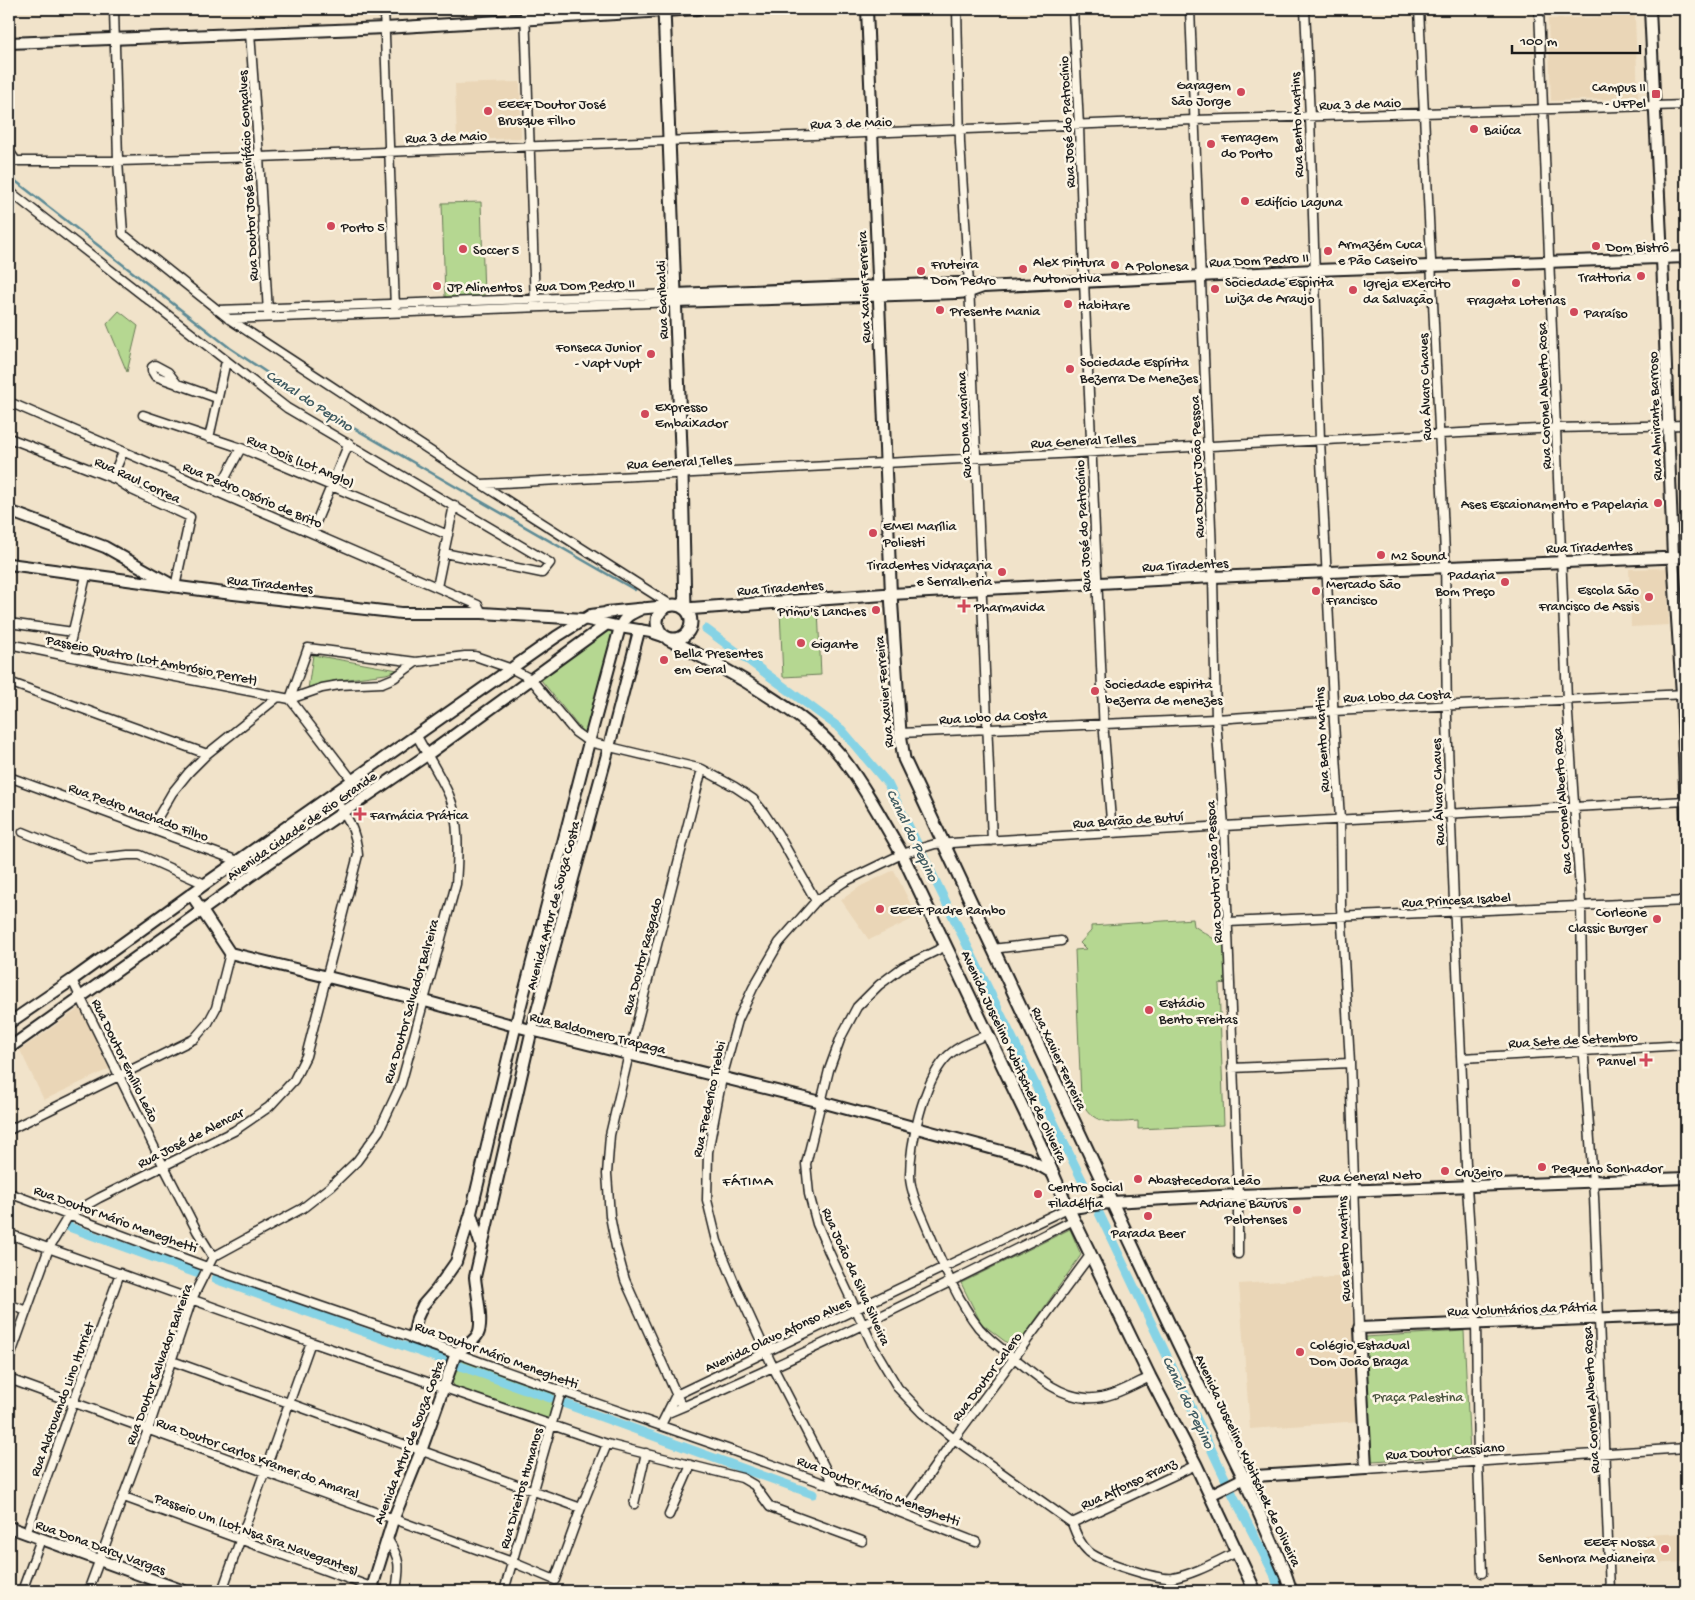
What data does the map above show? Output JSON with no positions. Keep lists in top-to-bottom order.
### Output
{
  "streets": {
    "main road": [
      "Rua Xavier Ferreira",
      "Rua Garibaldi",
      "Rua Tiradentes",
      "Avenida Juscelino Kubitschek de Oliveira",
      "Rua General Neto"
    ],
    "street": [
      "Rua 3 de Maio",
      "Rua José do Patrocínio",
      "Rua Bento Martins",
      "Rua Doutor José Bonifácio Gonçalves",
      "Rua Dom Pedro II",
      "Rua Álvaro Chaves",
      "Rua Coronel Alberto Rosa",
      "Rua Almirante Barroso",
      "Rua Dona Mariana",
      "Rua General Telles",
      "Rua Dois (Lot Anglo)",
      "Rua Doutor João Pessoa",
      "Rua Raul Correa",
      "Rua Pedro Osório de Brito",
      "Passeio Quatro (Lot Ambrósio Perret)",
      "Rua Lobo da Costa",
      "Rua Pedro Machado Filho",
      "Rua Barão de Butuí",
      "Avenida Cidade de Rio Grande",
      "Rua Princesa Isabel",
      "Avenida Artur de Souza Costa",
      "Rua Doutor Rasgado",
      "Rua Doutor Salvador Balreira",
      "Rua Baldomero Trapaga",
      "Rua Sete de Setembro",
      "Rua Doutor Emílio Leão",
      "Rua Frederico Trebbi",
      "Rua José de Alencar",
      "Rua Doutor Mário Meneghetti",
      "Rua João da Silva Silveira",
      "Rua Voluntários da Pátria",
      "Avenida Olavo Afonso Alves",
      "Rua Doutor Calero",
      "Rua Aldrovando Lino Iturriet",
      "Rua Doutor Cassiano",
      "Rua Doutor Carlos Kramer do Amaral",
      "Rua Affonso Franz",
      "Rua Direitos Humanos",
      "Passeio Um (Lot Nsa Sra Navegantes)",
      "Rua Dona Darcy Vargas"
    ]
  },
  "crossings": [
    ["Rua 3 de Maio", "Rua José do Patrocínio"],
    ["Rua 3 de Maio", "Rua Bento Martins"],
    ["Rua 3 de Maio", "Rua Doutor José Bonifácio Gonçalves"],
    ["Rua 3 de Maio", "Rua Xavier Ferreira"],
    ["Rua 3 de Maio", "Rua Garibaldi"],
    ["Rua 3 de Maio", "Rua Álvaro Chaves"],
    ["Rua 3 de Maio", "Rua Coronel Alberto Rosa"],
    ["Rua 3 de Maio", "Rua Almirante Barroso"],
    ["Rua 3 de Maio", "Rua Dona Mariana"],
    ["Rua 3 de Maio", "Rua Doutor João Pessoa"],
    ["Rua José do Patrocínio", "Rua Dom Pedro II"],
    ["Rua José do Patrocínio", "Rua General Telles"],
    ["Rua José do Patrocínio", "Rua Tiradentes"],
    ["Rua José do Patrocínio", "Rua Lobo da Costa"],
    ["Rua José do Patrocínio", "Rua Barão de Butuí"],
    ["Rua Bento Martins", "Rua Dom Pedro II"],
    ["Rua Bento Martins", "Rua General Telles"],
    ["Rua Bento Martins", "Rua Tiradentes"],
    ["Rua Bento Martins", "Rua Lobo da Costa"],
    ["Rua Bento Martins", "Rua Barão de Butuí"],
    ["Rua Bento Martins", "Rua Princesa Isabel"],
    ["Rua Bento Martins", "Rua General Neto"],
    ["Rua Bento Martins", "Rua Voluntários da Pátria"],
    ["Rua Bento Martins", "Rua Doutor Cassiano"],
    ["Rua Doutor José Bonifácio Gonçalves", "Rua Dom Pedro II"],
    ["Rua Dom Pedro II", "Rua Xavier Ferreira"],
    ["Rua Dom Pedro II", "Rua Garibaldi"],
    ["Rua Dom Pedro II", "Rua Álvaro Chaves"],
    ["Rua Dom Pedro II", "Rua Coronel Alberto Rosa"],
    ["Rua Dom Pedro II", "Rua Almirante Barroso"],
    ["Rua Dom Pedro II", "Rua Dona Mariana"],
    ["Rua Dom Pedro II", "Rua Doutor João Pessoa"],
    ["Rua Xavier Ferreira", "Rua General Telles"],
    ["Rua Xavier Ferreira", "Rua Tiradentes"],
    ["Rua Xavier Ferreira", "Rua Lobo da Costa"],
    ["Rua Xavier Ferreira", "Rua Barão de Butuí"],
    ["Rua Xavier Ferreira", "Avenida Juscelino Kubitschek de Oliveira"],
    ["Rua Xavier Ferreira", "Rua General Neto"],
    ["Rua Garibaldi", "Rua General Telles"],
    ["Rua Garibaldi", "Rua Tiradentes"],
    ["Rua Garibaldi", "Avenida Juscelino Kubitschek de Oliveira"],
    ["Rua Álvaro Chaves", "Rua General Telles"],
    ["Rua Álvaro Chaves", "Rua Tiradentes"],
    ["Rua Álvaro Chaves", "Rua Lobo da Costa"],
    ["Rua Álvaro Chaves", "Rua Barão de Butuí"],
    ["Rua Álvaro Chaves", "Rua Princesa Isabel"],
    ["Rua Álvaro Chaves", "Rua Sete de Setembro"],
    ["Rua Álvaro Chaves", "Rua General Neto"],
    ["Rua Álvaro Chaves", "Rua Voluntários da Pátria"],
    ["Rua Álvaro Chaves", "Rua Doutor Cassiano"],
    ["Rua Coronel Alberto Rosa", "Rua General Telles"],
    ["Rua Coronel Alberto Rosa", "Rua Tiradentes"],
    ["Rua Coronel Alberto Rosa", "Rua Lobo da Costa"],
    ["Rua Coronel Alberto Rosa", "Rua Barão de Butuí"],
    ["Rua Coronel Alberto Rosa", "Rua Princesa Isabel"],
    ["Rua Coronel Alberto Rosa", "Rua Sete de Setembro"],
    ["Rua Coronel Alberto Rosa", "Rua General Neto"],
    ["Rua Coronel Alberto Rosa", "Rua Voluntários da Pátria"],
    ["Rua Coronel Alberto Rosa", "Rua Doutor Cassiano"],
    ["Rua Almirante Barroso", "Rua General Telles"],
    ["Rua Almirante Barroso", "Rua Tiradentes"],
    ["Rua Almirante Barroso", "Rua Lobo da Costa"],
    ["Rua Almirante Barroso", "Rua Barão de Butuí"],
    ["Rua Dona Mariana", "Rua General Telles"],
    ["Rua Dona Mariana", "Rua Tiradentes"],
    ["Rua Dona Mariana", "Rua Lobo da Costa"],
    ["Rua Dona Mariana", "Rua Barão de Butuí"],
    ["Rua General Telles", "Rua Doutor João Pessoa"],
    ["Rua Doutor João Pessoa", "Rua Tiradentes"],
    ["Rua Doutor João Pessoa", "Rua Lobo da Costa"],
    ["Rua Doutor João Pessoa", "Rua Barão de Butuí"],
    ["Rua Doutor João Pessoa", "Rua Princesa Isabel"],
    ["Rua Doutor João Pessoa", "Rua General Neto"],
    ["Rua Raul Correa", "Rua Tiradentes"],
    ["Rua Pedro Osório de Brito", "Rua Tiradentes"],
    ["Rua Tiradentes", "Avenida Cidade de Rio Grande"],
    ["Rua Tiradentes", "Avenida Artur de Souza Costa"],
    ["Rua Tiradentes", "Avenida Juscelino Kubitschek de Oliveira"],
    ["Rua Pedro Machado Filho", "Avenida Cidade de Rio Grande"],
    ["Rua Barão de Butuí", "Avenida Juscelino Kubitschek de Oliveira"],
    ["Rua Barão de Butuí", "Rua Frederico Trebbi"],
    ["Avenida Cidade de Rio Grande", "Rua Doutor Salvador Balreira"],
    ["Avenida Cidade de Rio Grande", "Rua Doutor Emílio Leão"],
    ["Avenida Cidade de Rio Grande", "Rua José de Alencar"],
    ["Avenida Artur de Souza Costa", "Rua Baldomero Trapaga"],
    ["Avenida Artur de Souza Costa", "Rua Doutor Mário Meneghetti"],
    ["Avenida Artur de Souza Costa", "Rua Doutor Carlos Kramer do Amaral"],
    ["Avenida Artur de Souza Costa", "Passeio Um (Lot Nsa Sra Navegantes)"],
    ["Rua Doutor Rasgado", "Rua Baldomero Trapaga"],
    ["Rua Doutor Rasgado", "Avenida Olavo Afonso Alves"],
    ["Rua Doutor Salvador Balreira", "Rua Baldomero Trapaga"],
    ["Rua Doutor Salvador Balreira", "Rua Doutor Emílio Leão"],
    ["Rua Doutor Salvador Balreira", "Rua Doutor Mário Meneghetti"],
    ["Rua Doutor Salvador Balreira", "Rua Doutor Carlos Kramer do Amaral"],
    ["Rua Doutor Salvador Balreira", "Passeio Um (Lot Nsa Sra Navegantes)"],
    ["Rua Doutor Salvador Balreira", "Rua Dona Darcy Vargas"],
    ["Rua Baldomero Trapaga", "Avenida Juscelino Kubitschek de Oliveira"],
    ["Rua Baldomero Trapaga", "Rua Frederico Trebbi"],
    ["Rua Baldomero Trapaga", "Rua José de Alencar"],
    ["Rua Baldomero Trapaga", "Rua João da Silva Silveira"],
    ["Avenida Juscelino Kubitschek de Oliveira", "Rua Frederico Trebbi"],
    ["Avenida Juscelino Kubitschek de Oliveira", "Rua General Neto"],
    ["Avenida Juscelino Kubitschek de Oliveira", "Rua João da Silva Silveira"],
    ["Avenida Juscelino Kubitschek de Oliveira", "Avenida Olavo Afonso Alves"],
    ["Avenida Juscelino Kubitschek de Oliveira", "Rua Doutor Calero"],
    ["Avenida Juscelino Kubitschek de Oliveira", "Rua Doutor Cassiano"],
    ["Avenida Juscelino Kubitschek de Oliveira", "Rua Affonso Franz"],
    ["Rua Doutor Emílio Leão", "Rua José de Alencar"],
    ["Rua Frederico Trebbi", "Rua Doutor Mário Meneghetti"],
    ["Rua Frederico Trebbi", "Avenida Olavo Afonso Alves"],
    ["Rua José de Alencar", "Rua Doutor Mário Meneghetti"],
    ["Rua General Neto", "Avenida Olavo Afonso Alves"],
    ["Rua Doutor Mário Meneghetti", "Rua Doutor Calero"],
    ["Rua Doutor Mário Meneghetti", "Rua Direitos Humanos"],
    ["Rua João da Silva Silveira", "Avenida Olavo Afonso Alves"],
    ["Rua João da Silva Silveira", "Rua Doutor Calero"],
    ["Rua João da Silva Silveira", "Rua Affonso Franz"],
    ["Rua Aldrovando Lino Iturriet", "Rua Doutor Carlos Kramer do Amaral"],
    ["Rua Aldrovando Lino Iturriet", "Rua Dona Darcy Vargas"],
    ["Rua Doutor Carlos Kramer do Amaral", "Rua Direitos Humanos"]
  ],
  "districts": ["FÁTIMA"],
  "water": ["Canal do Pepino"],
  "parks": ["Praça Palestina"],
  "places": {
    "other": [
      "Garagem São Jorge",
      "EEEF Doutor José Brusque Filho",
      "Baiúca",
      "Ferragem do Porto",
      "Edifício Laguna",
      "Porto 5",
      "Dom Bistrô",
      "Soccer 5",
      "Armazém Cuca e Pão Caseiro",
      "A Polonesa",
      "Alex Pintura Automotiva",
      "Fruteira Dom Pedro",
      "Trattoria",
      "Fragata Loterias",
      "JP Alimentos",
      "Sociedade Espirita Luiza de Araujo",
      "Igreja Exercito da Salvação",
      "Habitare",
      "Presente Mania",
      "Paraíso",
      "Fonseca Junior - Vapt Vupt",
      "Sociedade Espírita Bezerra De Menezes",
      "Expresso Embaixador",
      "Ases Escaionamento e Papelaria",
      "EMEI Marília Poliesti",
      "M2 Sound",
      "Tiradentes Vidraçaria e Serralheria",
      "Padaria Bom Preço",
      "Mercado São Francisco",
      "Escola São Francisco de Assis",
      "Primu's Lanches",
      "Gigante",
      "Bella Presentes em Geral",
      "Sociedade espirita bezerra de menezes",
      "EEEF Padre Rambo",
      "Corleone Classic Burger",
      "Estádio Bento Freitas",
      "Pequeno Sonhador",
      "Cruzeiro",
      "Abastecedora Leão",
      "Centro Social Filadélfia",
      "Adriane Baurus Pelotenses",
      "Parada Beer",
      "Colégio Estadual Dom João Braga",
      "EEEF Nossa Senhora Medianeira"
    ],
    "transit": ["Campus II - UFPel"],
    "health": ["Pharmavida", "Farmácia Prática", "Panvel"]
  },
  "scale_bar": "100 m"
}
